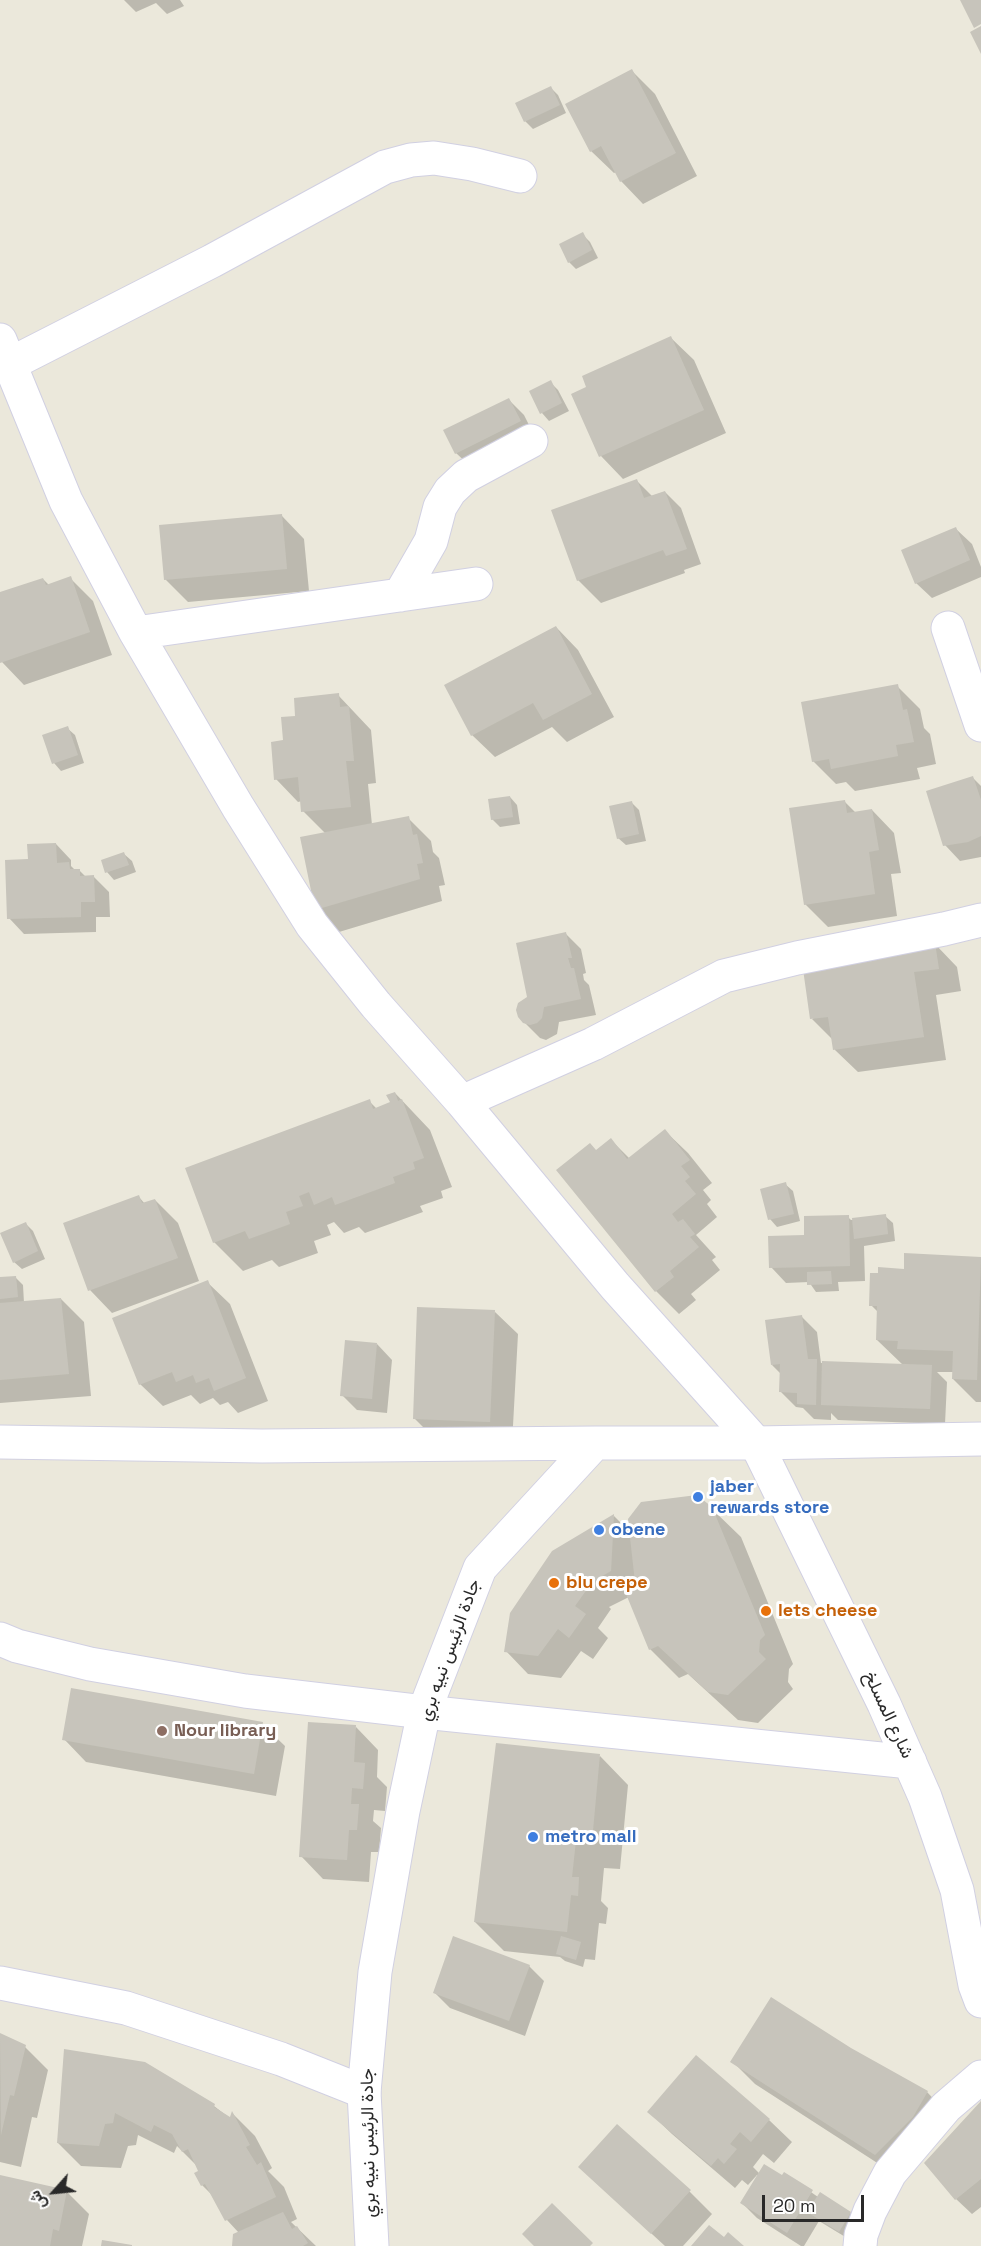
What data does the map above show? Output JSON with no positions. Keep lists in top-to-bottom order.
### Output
{
  "streets": {
    "street": ["جادة الرئيس نبيه بري", "شارع المسلخ"]
  },
  "places": [
    "jaber rewards store",
    "obene",
    "blu crepe",
    "lets cheese",
    "Nour library",
    "metro mall"
  ],
  "scale_bar": "20 m",
  "north": "bottom left"
}
